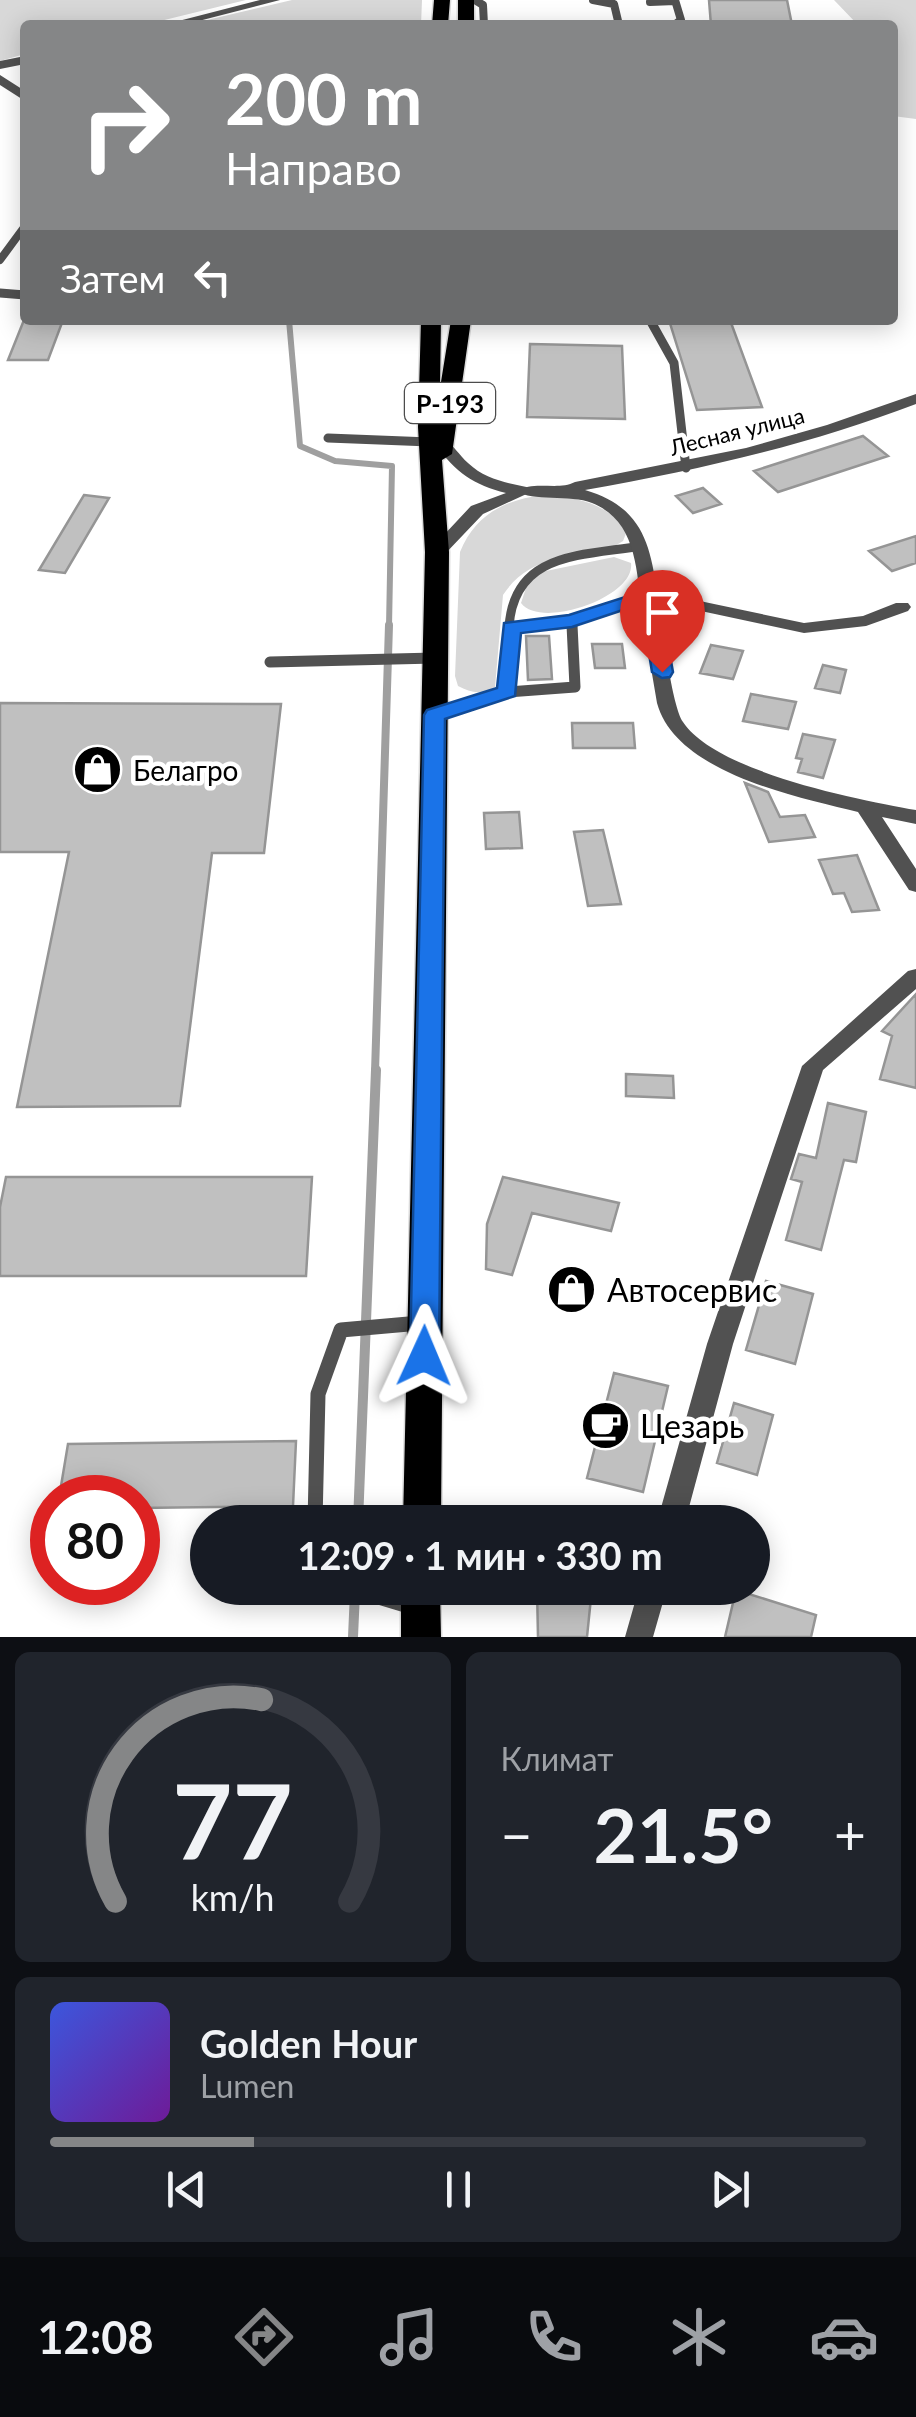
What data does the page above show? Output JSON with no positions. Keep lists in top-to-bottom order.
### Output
{
  "streets": {
    "highway": ["Р-193"],
    "street": ["Лесная улица"]
  },
  "places": {
    "shop": ["Белагро", "Автосервис"],
    "cafe": ["Цезарь"]
  },
  "page": {
    "turn": ["200 m", "Направо"],
    "then": "Затем",
    "limit": "80",
    "trip": "12:09 · 1 мин · 330 m",
    "tile": "Климат",
    "heat": ["−", "21.5°", "+"],
    "song": ["Golden Hour", "Lumen"],
    "tabs": "12:08",
    "gauge": ["77", "km/h"]
  }
}
